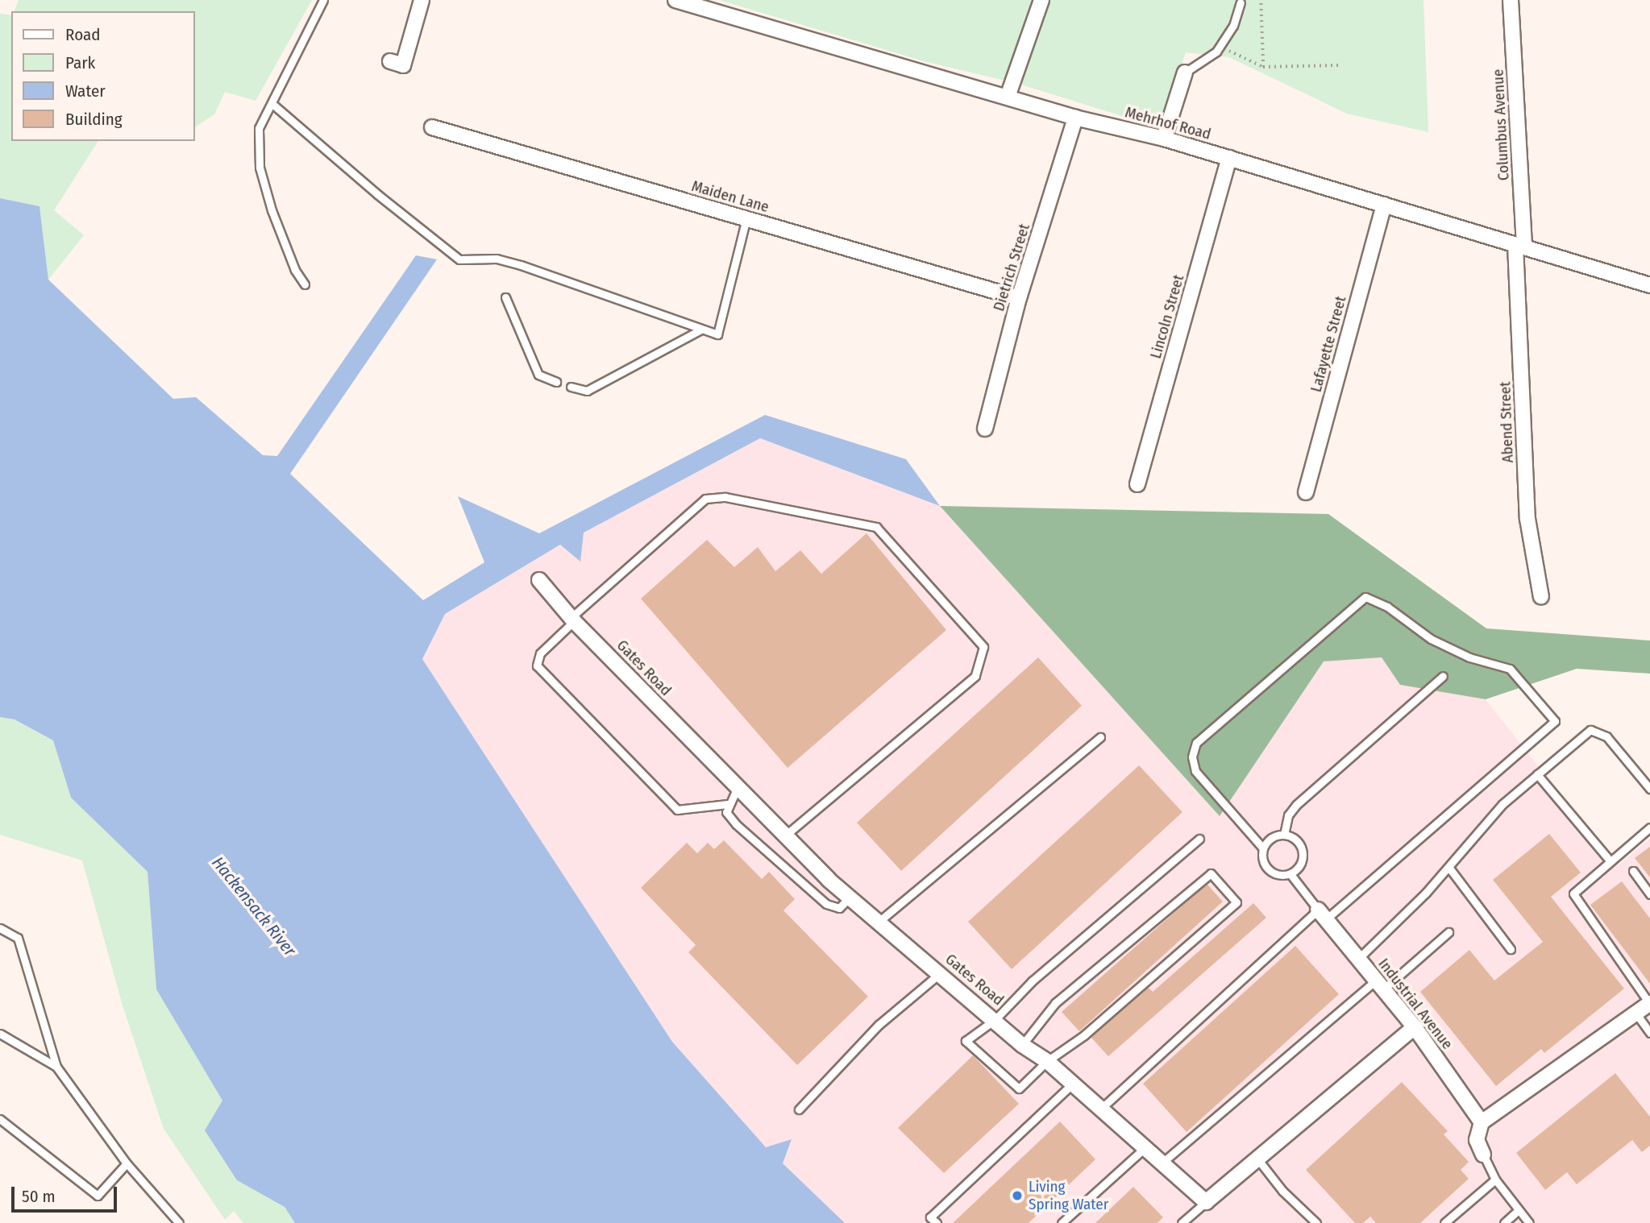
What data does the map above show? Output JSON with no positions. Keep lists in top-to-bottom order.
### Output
{
  "streets": {
    "street": [
      "Mehrhof Road",
      "Columbus Avenue",
      "Maiden Lane",
      "Dietrich Street",
      "Lincoln Street",
      "Lafayette Street",
      "Abend Street",
      "Gates Road",
      "Industrial Avenue"
    ]
  },
  "crossings": [
    ["Mehrhof Road", "Columbus Avenue"],
    ["Mehrhof Road", "Dietrich Street"],
    ["Mehrhof Road", "Lincoln Street"],
    ["Mehrhof Road", "Lafayette Street"],
    ["Mehrhof Road", "Abend Street"],
    ["Columbus Avenue", "Abend Street"],
    ["Maiden Lane", "Dietrich Street"]
  ],
  "water": ["Hackensack River"],
  "places": ["Living Spring Water"],
  "legend": [
    "Road",
    "Park",
    "Water",
    "Building"
  ],
  "scale_bar": "50 m"
}
